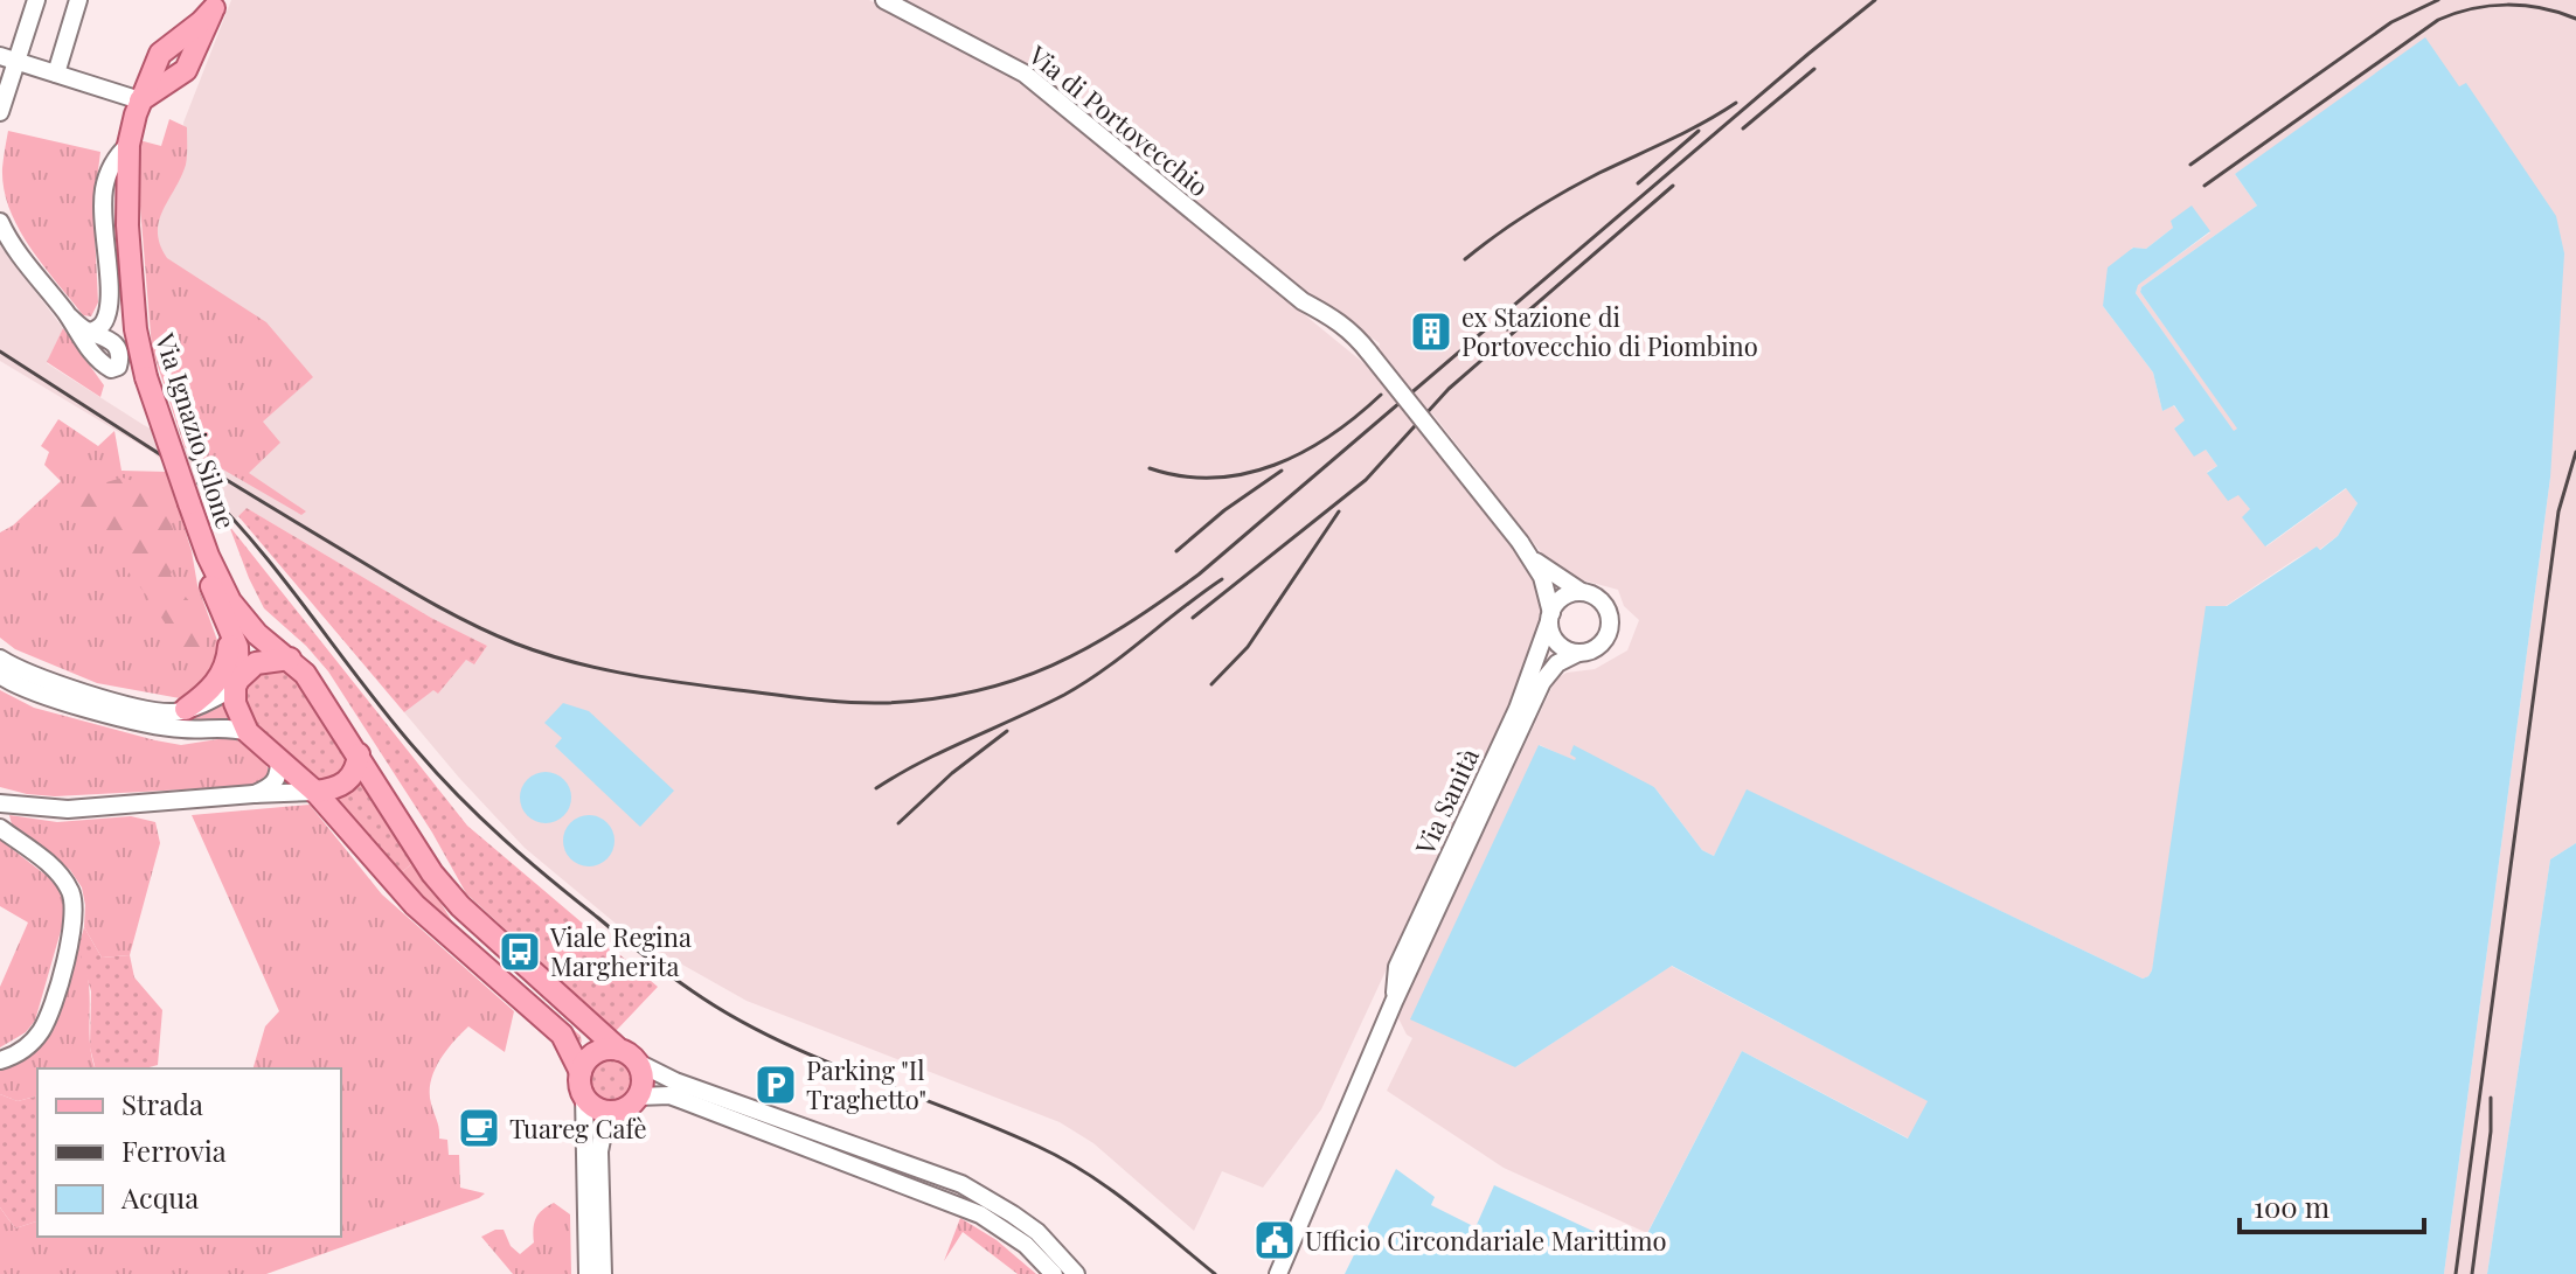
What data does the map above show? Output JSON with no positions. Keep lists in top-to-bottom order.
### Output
{
  "streets": {
    "main road": ["Via Ignazio Silone"],
    "street": ["Via di Portovecchio", "Via Sanità"]
  },
  "crossings": [
    ["Via di Portovecchio", "Via Sanità"]
  ],
  "places": {
    "building": ["ex Stazione di Portovecchio di Piombino"],
    "bus stop": ["Viale Regina Margherita"],
    "parking": ["Parking \"Il Traghetto\""],
    "cafe": ["Tuareg Cafè"],
    "public building": ["Ufficio Circondariale Marittimo"]
  },
  "legend": ["Strada", "Ferrovia", "Acqua"],
  "scale_bar": "100 m"
}
